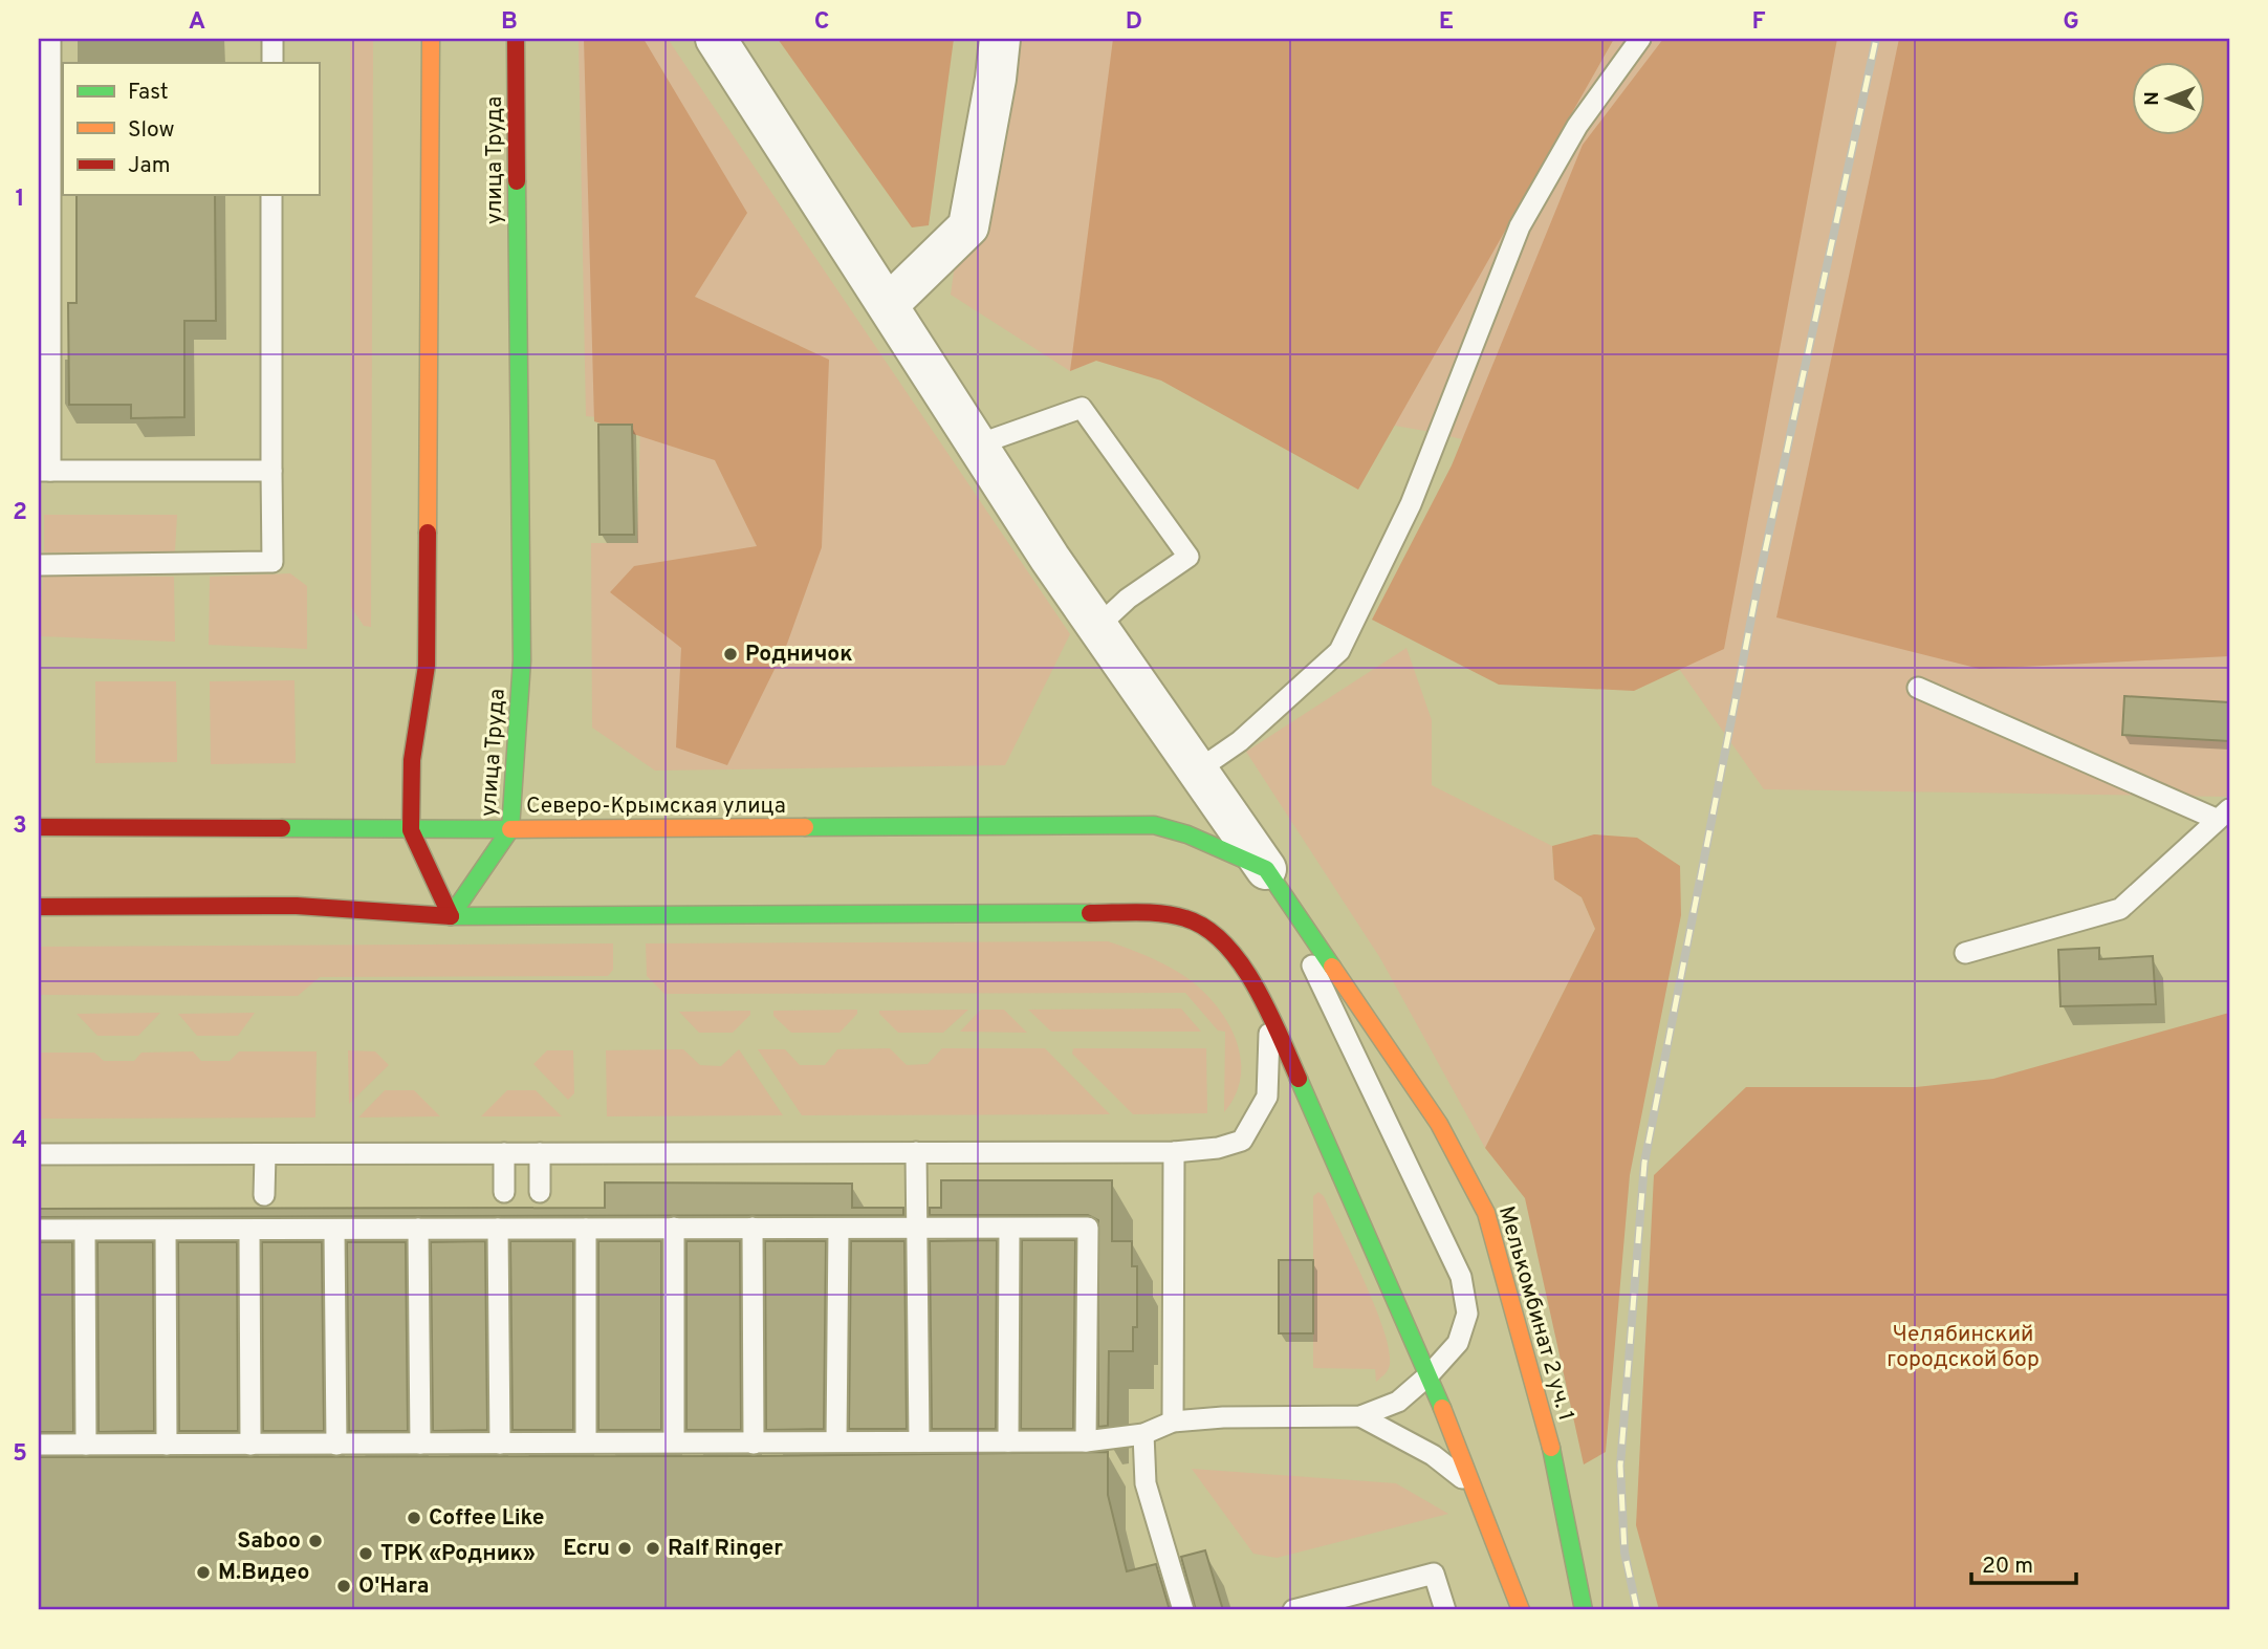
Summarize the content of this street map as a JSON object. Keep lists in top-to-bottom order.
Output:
{
  "streets": {
    "street": ["улица Труда", "Северо-Крымская улица", "Мелькомбинат 2 уч. 1"]
  },
  "crossings": [
    ["улица Труда", "Северо-Крымская улица"],
    ["Северо-Крымская улица", "Мелькомбинат 2 уч. 1"]
  ],
  "parks": ["Челябинский городской бор"],
  "places": [
    "Родничок",
    "Coffee Like",
    "Saboo",
    "Ecru",
    "Ralf Ringer",
    "ТРК «Родник»",
    "М.Видео",
    "O'Hara"
  ],
  "legend": ["Fast", "Slow", "Jam"],
  "scale_bar": "20 m",
  "north": "left",
  "grid": {
    "columns": [
      "A",
      "B",
      "C",
      "D",
      "E",
      "F",
      "G"
    ],
    "rows": [
      "1",
      "2",
      "3",
      "4",
      "5"
    ]
  }
}
